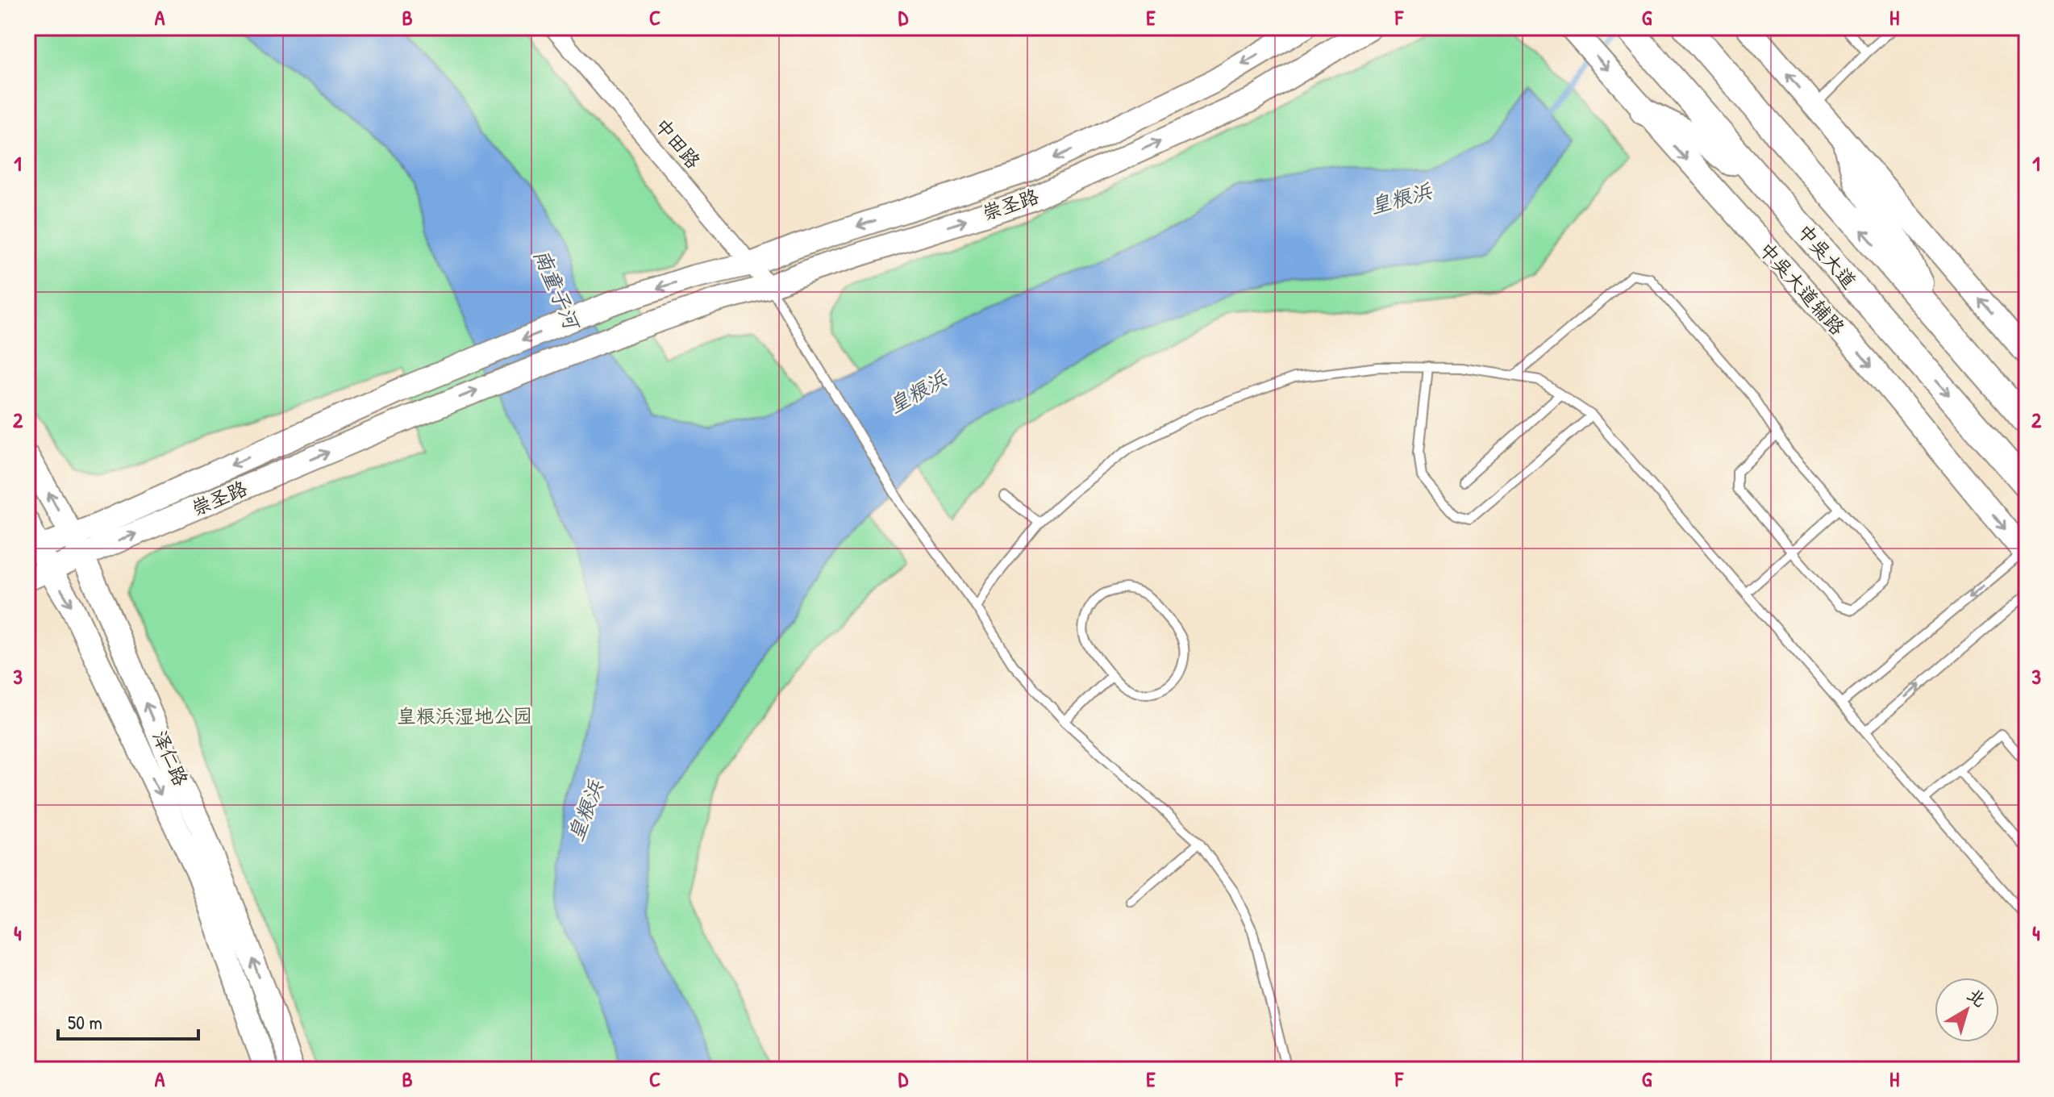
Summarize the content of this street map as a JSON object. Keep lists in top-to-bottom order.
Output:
{
  "streets": {
    "main road": [
      "崇圣路",
      "中吴大道",
      "中吴大道辅路",
      "泽仁路"
    ],
    "street": ["中田路"]
  },
  "crossings": [
    ["中田路", "崇圣路"],
    ["崇圣路", "泽仁路"]
  ],
  "water": ["皇粮浜", "南童子河"],
  "parks": ["皇粮浜湿地公园"],
  "scale_bar": "50 m",
  "north": "top right",
  "grid": {
    "columns": [
      "A",
      "B",
      "C",
      "D",
      "E",
      "F",
      "G",
      "H"
    ],
    "rows": [
      "1",
      "2",
      "3",
      "4"
    ]
  }
}
